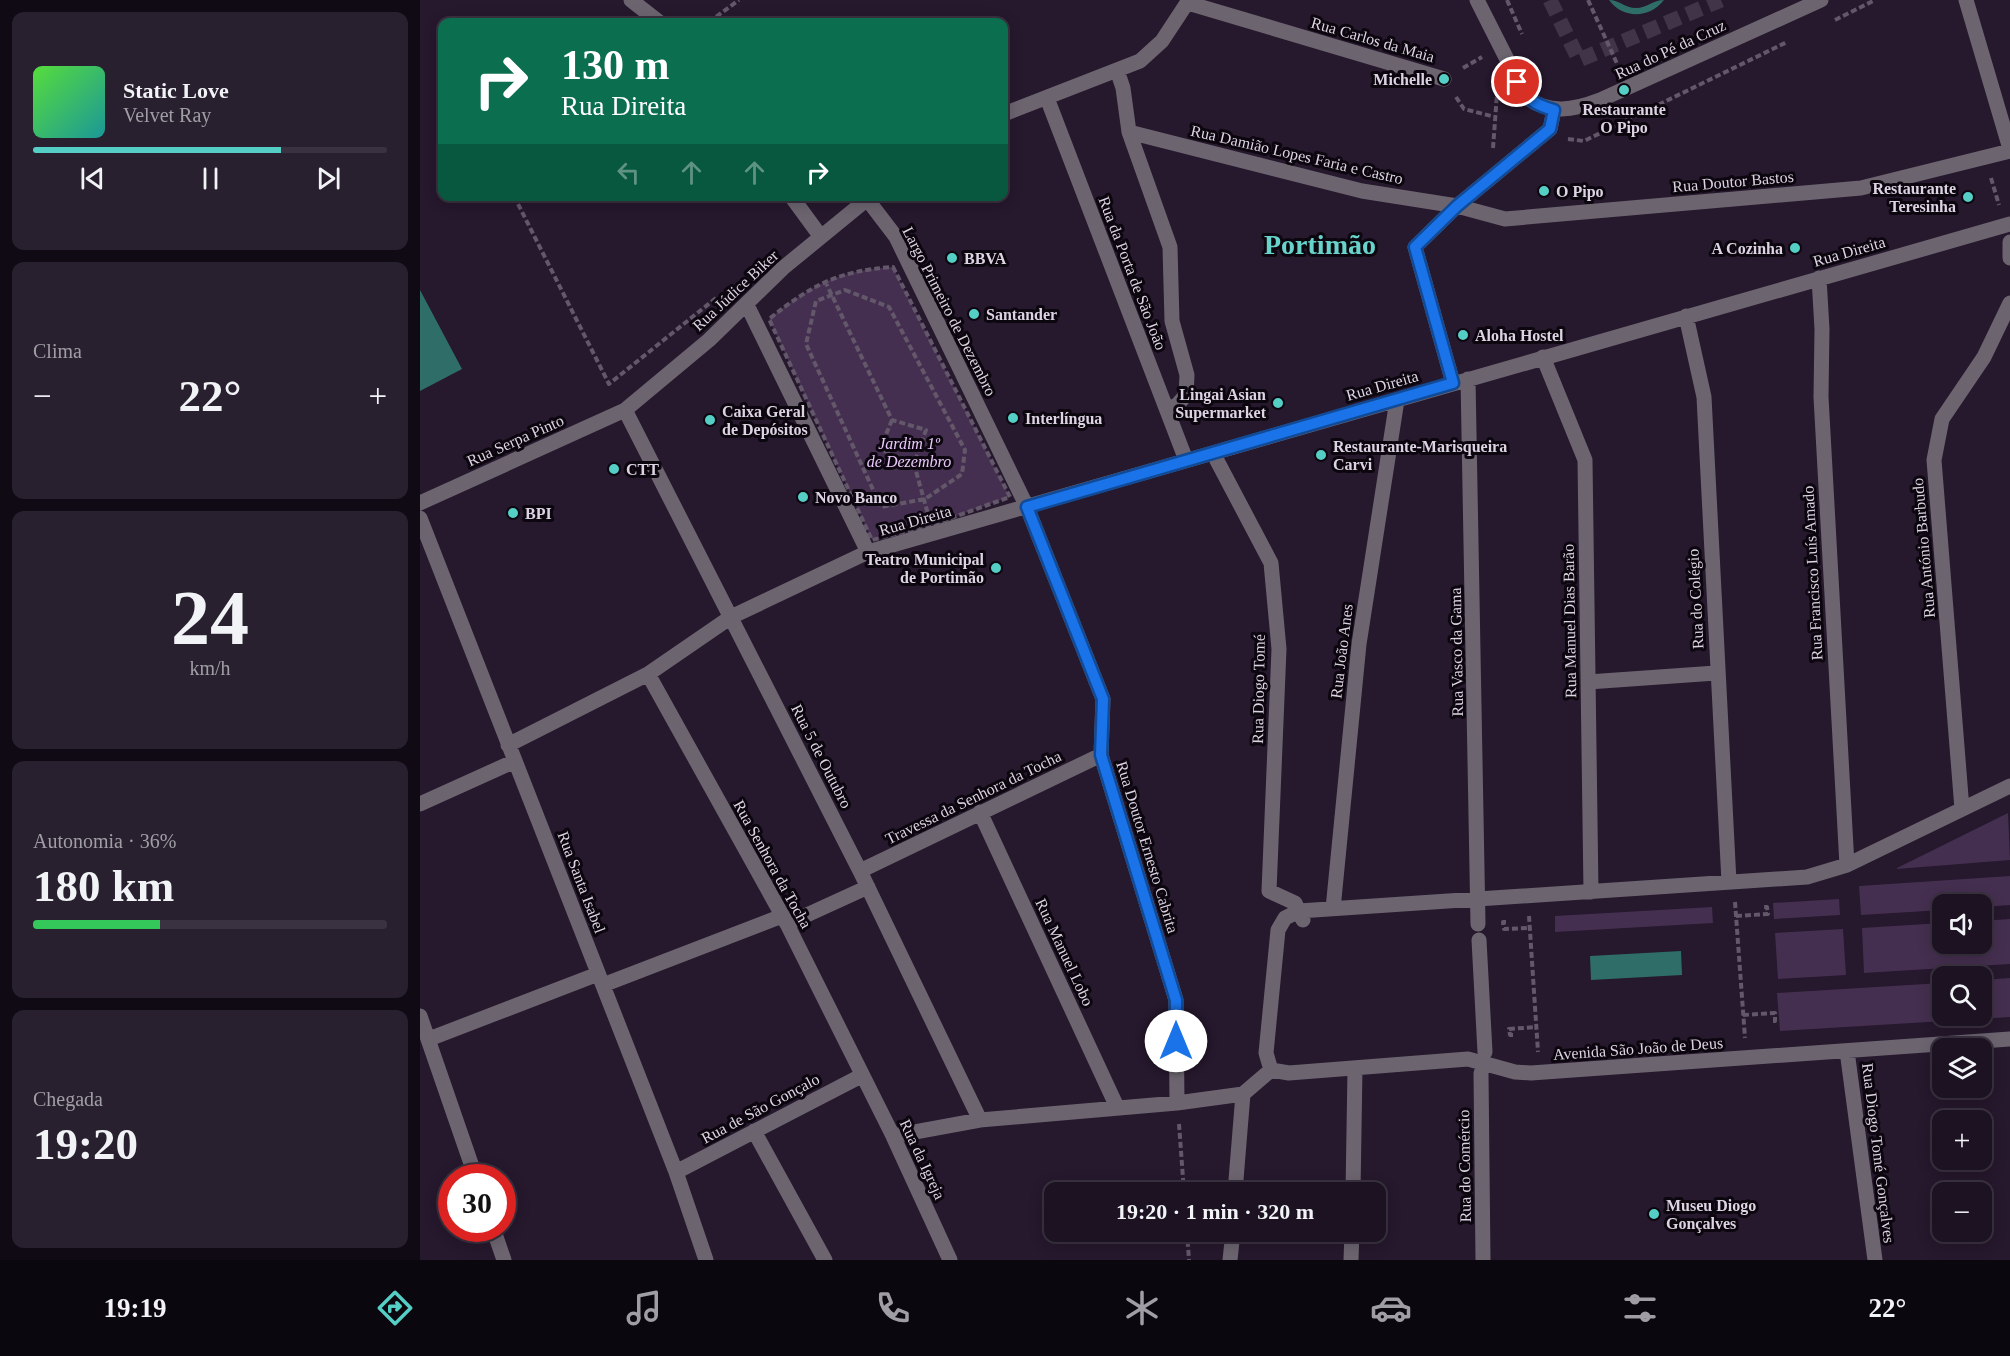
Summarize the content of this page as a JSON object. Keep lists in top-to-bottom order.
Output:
{
  "streets": {
    "street": [
      "Rua Carlos da Maia",
      "Rua do Pé da Cruz",
      "Rua Damião Lopes Faria e Castro",
      "Rua Doutor Bastos",
      "Rua Direita",
      "Rua da Porta de São João",
      "Rua Júdice Biker",
      "Largo Primeiro de Dezembro",
      "Rua Serpa Pinto",
      "Rua António Barbudo",
      "Rua Francisco Luís Amado",
      "Rua do Colégio",
      "Rua Manuel Dias Barão",
      "Rua João Anes",
      "Rua Vasco da Gama",
      "Rua Diogo Tomé",
      "Rua 5 de Outubro",
      "Travessa da Senhora da Tocha",
      "Rua Doutor Ernesto Cabrita",
      "Rua Senhora da Tocha",
      "Rua Santa Isabel",
      "Rua Manuel Lobo",
      "Avenida São João de Deus",
      "Rua de São Gonçalo",
      "Rua Diogo Tomé Gonçalves",
      "Rua da Igreja",
      "Rua do Comércio"
    ]
  },
  "crossings": [
    ["Rua Damião Lopes Faria e Castro", "Rua Doutor Bastos"],
    ["Rua Direita", "Rua da Porta de São João"],
    ["Rua Direita", "Largo Primeiro de Dezembro"],
    ["Rua Direita", "Rua Francisco Luís Amado"],
    ["Rua Direita", "Rua do Colégio"],
    ["Rua Direita", "Rua Manuel Dias Barão"],
    ["Rua Direita", "Rua João Anes"],
    ["Rua Direita", "Rua Vasco da Gama"],
    ["Rua Direita", "Rua Diogo Tomé"],
    ["Rua Direita", "Rua 5 de Outubro"],
    ["Rua Direita", "Rua Doutor Ernesto Cabrita"],
    ["Rua Direita", "Rua Senhora da Tocha"],
    ["Rua Direita", "Rua Santa Isabel"],
    ["Rua Júdice Biker", "Rua Serpa Pinto"],
    ["Rua Júdice Biker", "Rua 5 de Outubro"],
    ["Largo Primeiro de Dezembro", "Rua Doutor Ernesto Cabrita"],
    ["Rua Serpa Pinto", "Rua 5 de Outubro"],
    ["Rua 5 de Outubro", "Travessa da Senhora da Tocha"],
    ["Travessa da Senhora da Tocha", "Rua Doutor Ernesto Cabrita"],
    ["Travessa da Senhora da Tocha", "Rua Manuel Lobo"],
    ["Rua Senhora da Tocha", "Rua de São Gonçalo"],
    ["Rua Senhora da Tocha", "Rua da Igreja"],
    ["Rua Santa Isabel", "Rua de São Gonçalo"],
    ["Avenida São João de Deus", "Rua Diogo Tomé Gonçalves"],
    ["Rua de São Gonçalo", "Rua da Igreja"]
  ],
  "districts": ["Portimão"],
  "parks": ["Jardim 1º de Dezembro"],
  "places": [
    "Michelle",
    "Restaurante O Pipo",
    "O Pipo",
    "Restaurante Teresinha",
    "A Cozinha",
    "BBVA",
    "Santander",
    "Aloha Hostel",
    "Lingai Asian Supermarket",
    "Interlíngua",
    "Caixa Geral de Depósitos",
    "Restaurante-Marisqueira Carvi",
    "CTT",
    "Novo Banco",
    "BPI",
    "Teatro Municipal de Portimão",
    "Museu Diogo Gonçalves"
  ],
  "page": {
    "turn": ["130 m", "Rua Direita"],
    "song": ["Static Love", "Velvet Ray"],
    "tile": [
      "Clima",
      ["24", "km/h"],
      ["Autonomia · 36%", "180 km"],
      ["Chegada", "19:20"]
    ],
    "heat": ["−", "22°", "+"],
    "map_buttons": ["+", "−"],
    "limit": "30",
    "trip": "19:20 · 1 min · 320 m",
    "tabs": ["19:19", "22°"]
  }
}
